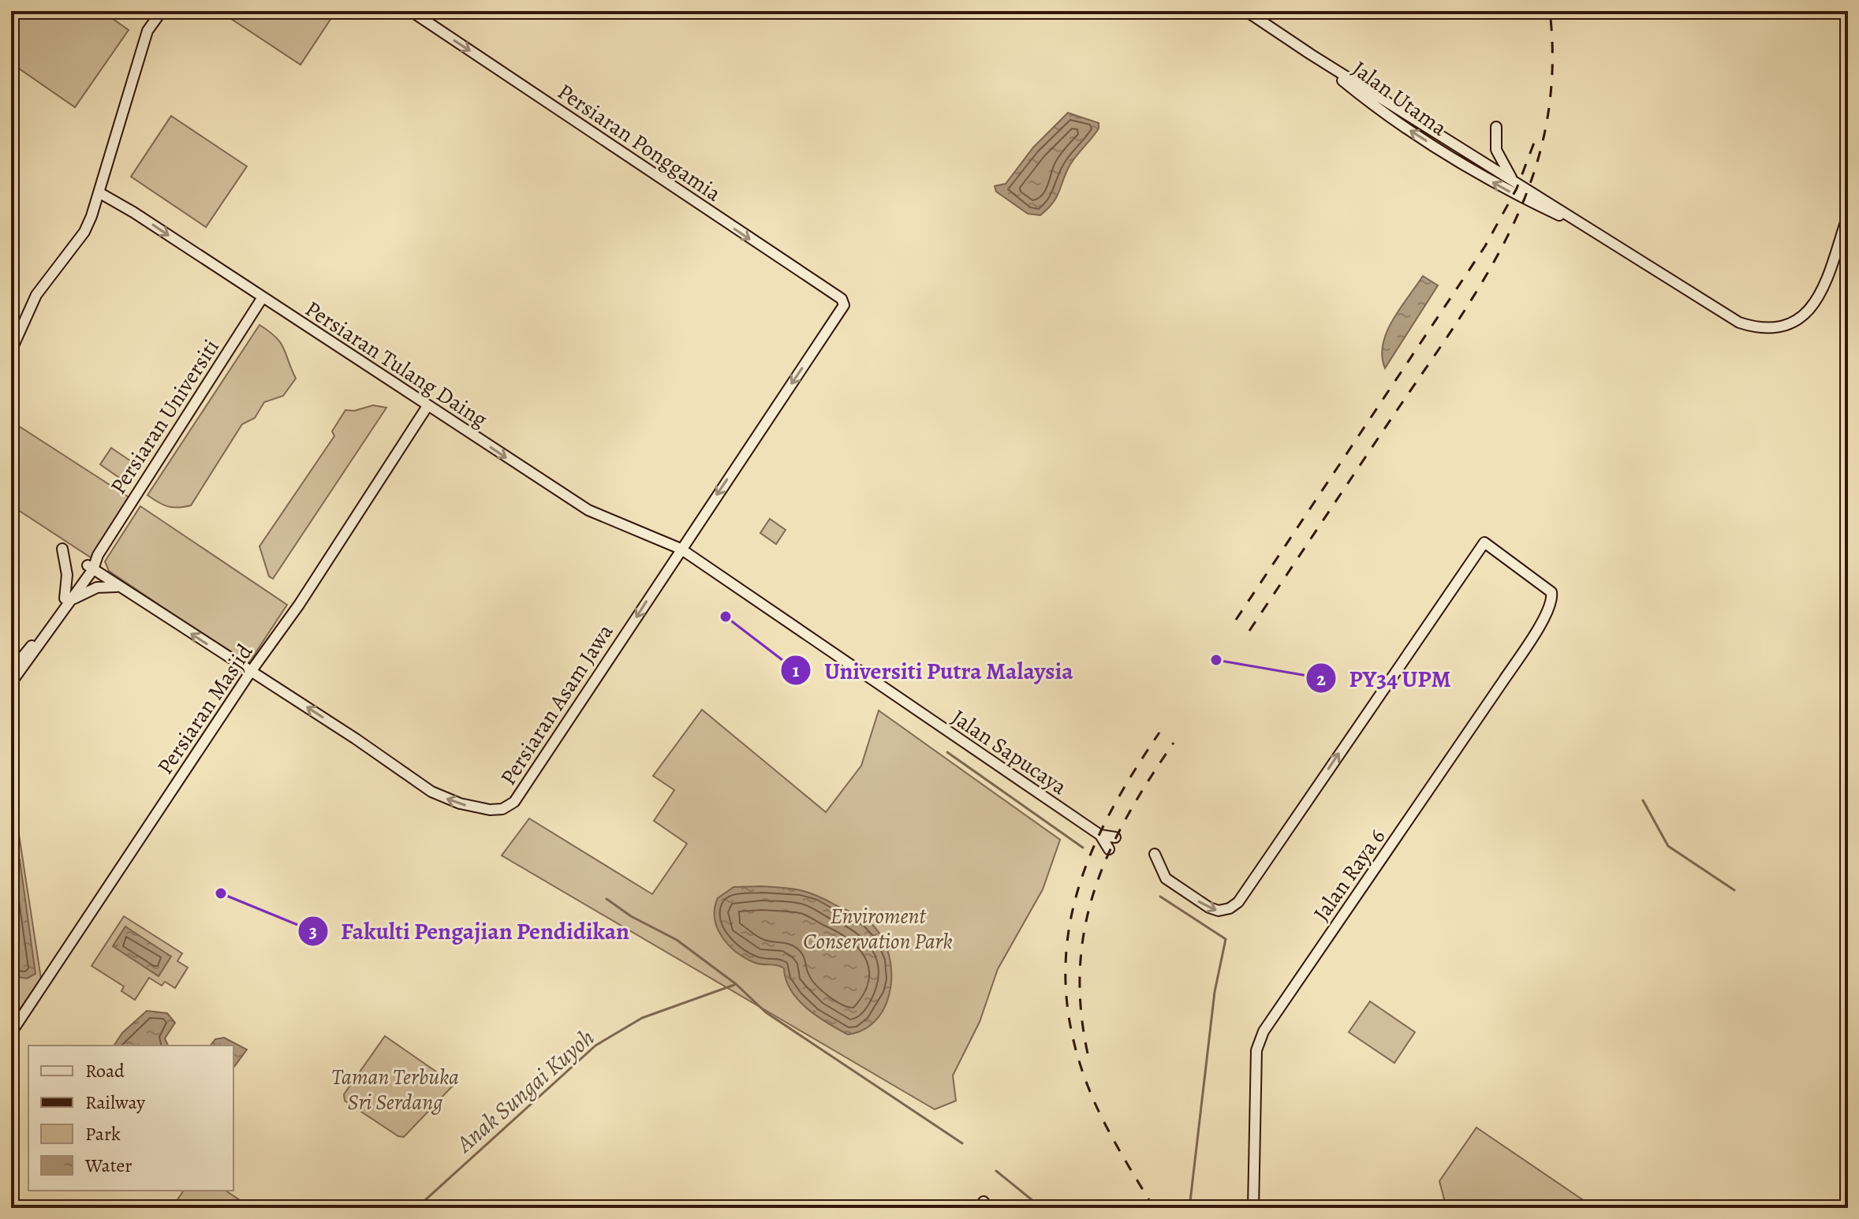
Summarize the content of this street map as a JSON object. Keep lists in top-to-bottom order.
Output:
{
  "streets": {
    "street": [
      "Jalan Utama",
      "Persiaran Ponggamia",
      "Persiaran Tulang Daing",
      "Persiaran Universiti",
      "Persiaran Asam Jawa",
      "Persiaran Masjid",
      "Jalan Sapucaya",
      "Jalan Raya 6"
    ]
  },
  "crossings": [
    ["Persiaran Ponggamia", "Persiaran Asam Jawa"],
    ["Persiaran Tulang Daing", "Persiaran Universiti"],
    ["Persiaran Tulang Daing", "Persiaran Asam Jawa"],
    ["Persiaran Tulang Daing", "Persiaran Masjid"],
    ["Persiaran Tulang Daing", "Jalan Sapucaya"],
    ["Persiaran Universiti", "Persiaran Asam Jawa"],
    ["Persiaran Asam Jawa", "Persiaran Masjid"],
    ["Persiaran Asam Jawa", "Jalan Sapucaya"]
  ],
  "one_way": ["Persiaran Ponggamia", "Persiaran Tulang Daing"],
  "water": ["Anak Sungai Kuyoh"],
  "parks": ["Enviroment Conservation Park", "Taman Terbuka Sri Serdang"],
  "places": ["Universiti Putra Malaysia", "PY34 UPM", "Fakulti Pengajian Pendidikan"],
  "legend": [
    "Road",
    "Railway",
    "Park",
    "Water"
  ]
}
